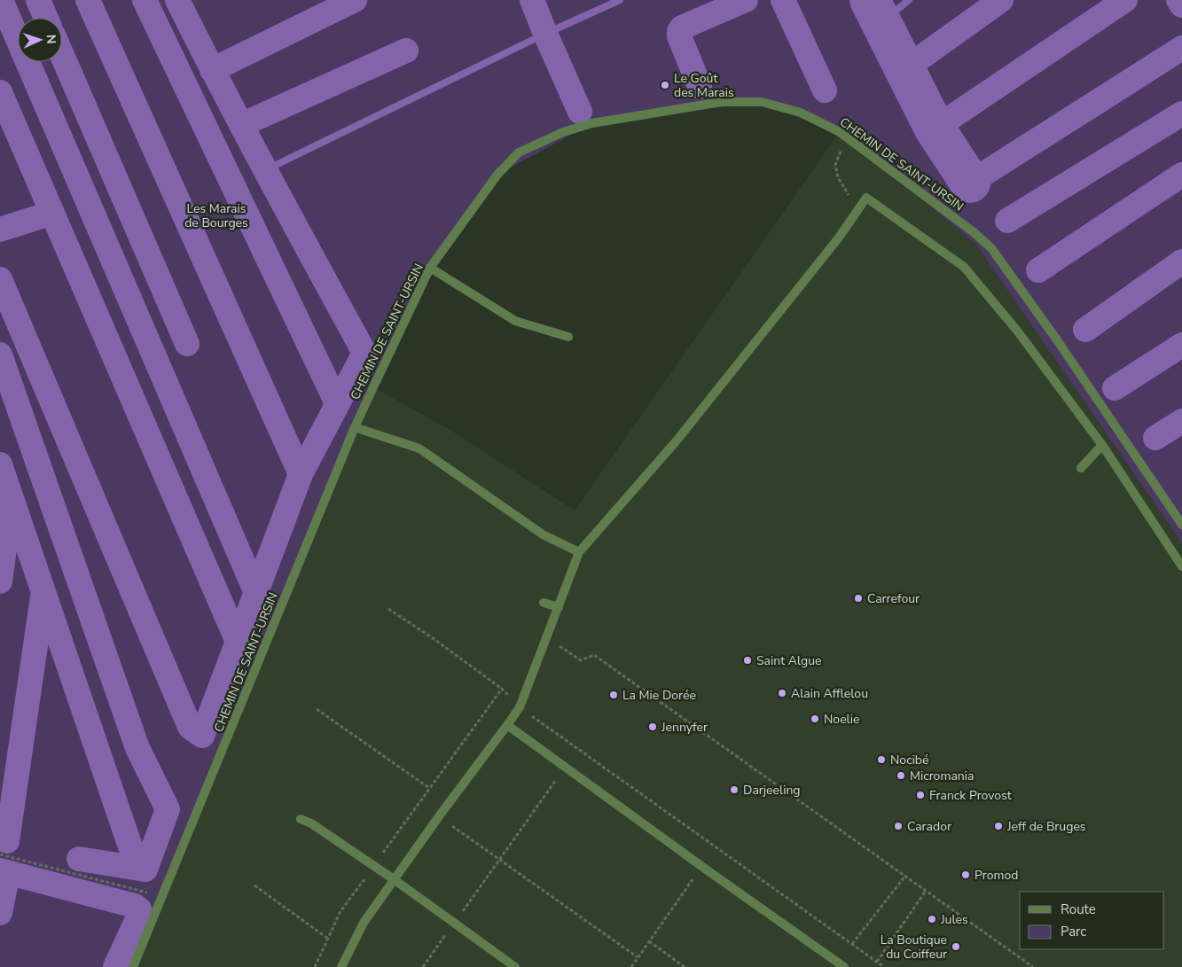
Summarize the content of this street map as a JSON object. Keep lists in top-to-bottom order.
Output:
{
  "streets": {
    "street": ["CHEMIN DE SAINT-URSIN"]
  },
  "parks": ["Les Marais de Bourges"],
  "places": [
    "Le Goût des Marais",
    "Carrefour",
    "Saint Algue",
    "Alain Afflelou",
    "La Mie Dorée",
    "Noelie",
    "Jennyfer",
    "Nocibé",
    "Micromania",
    "Darjeeling",
    "Franck Provost",
    "Carador",
    "Jeff de Bruges",
    "Promod",
    "Jules",
    "La Boutique du Coiffeur"
  ],
  "legend": ["Route", "Parc"],
  "north": "right"
}
